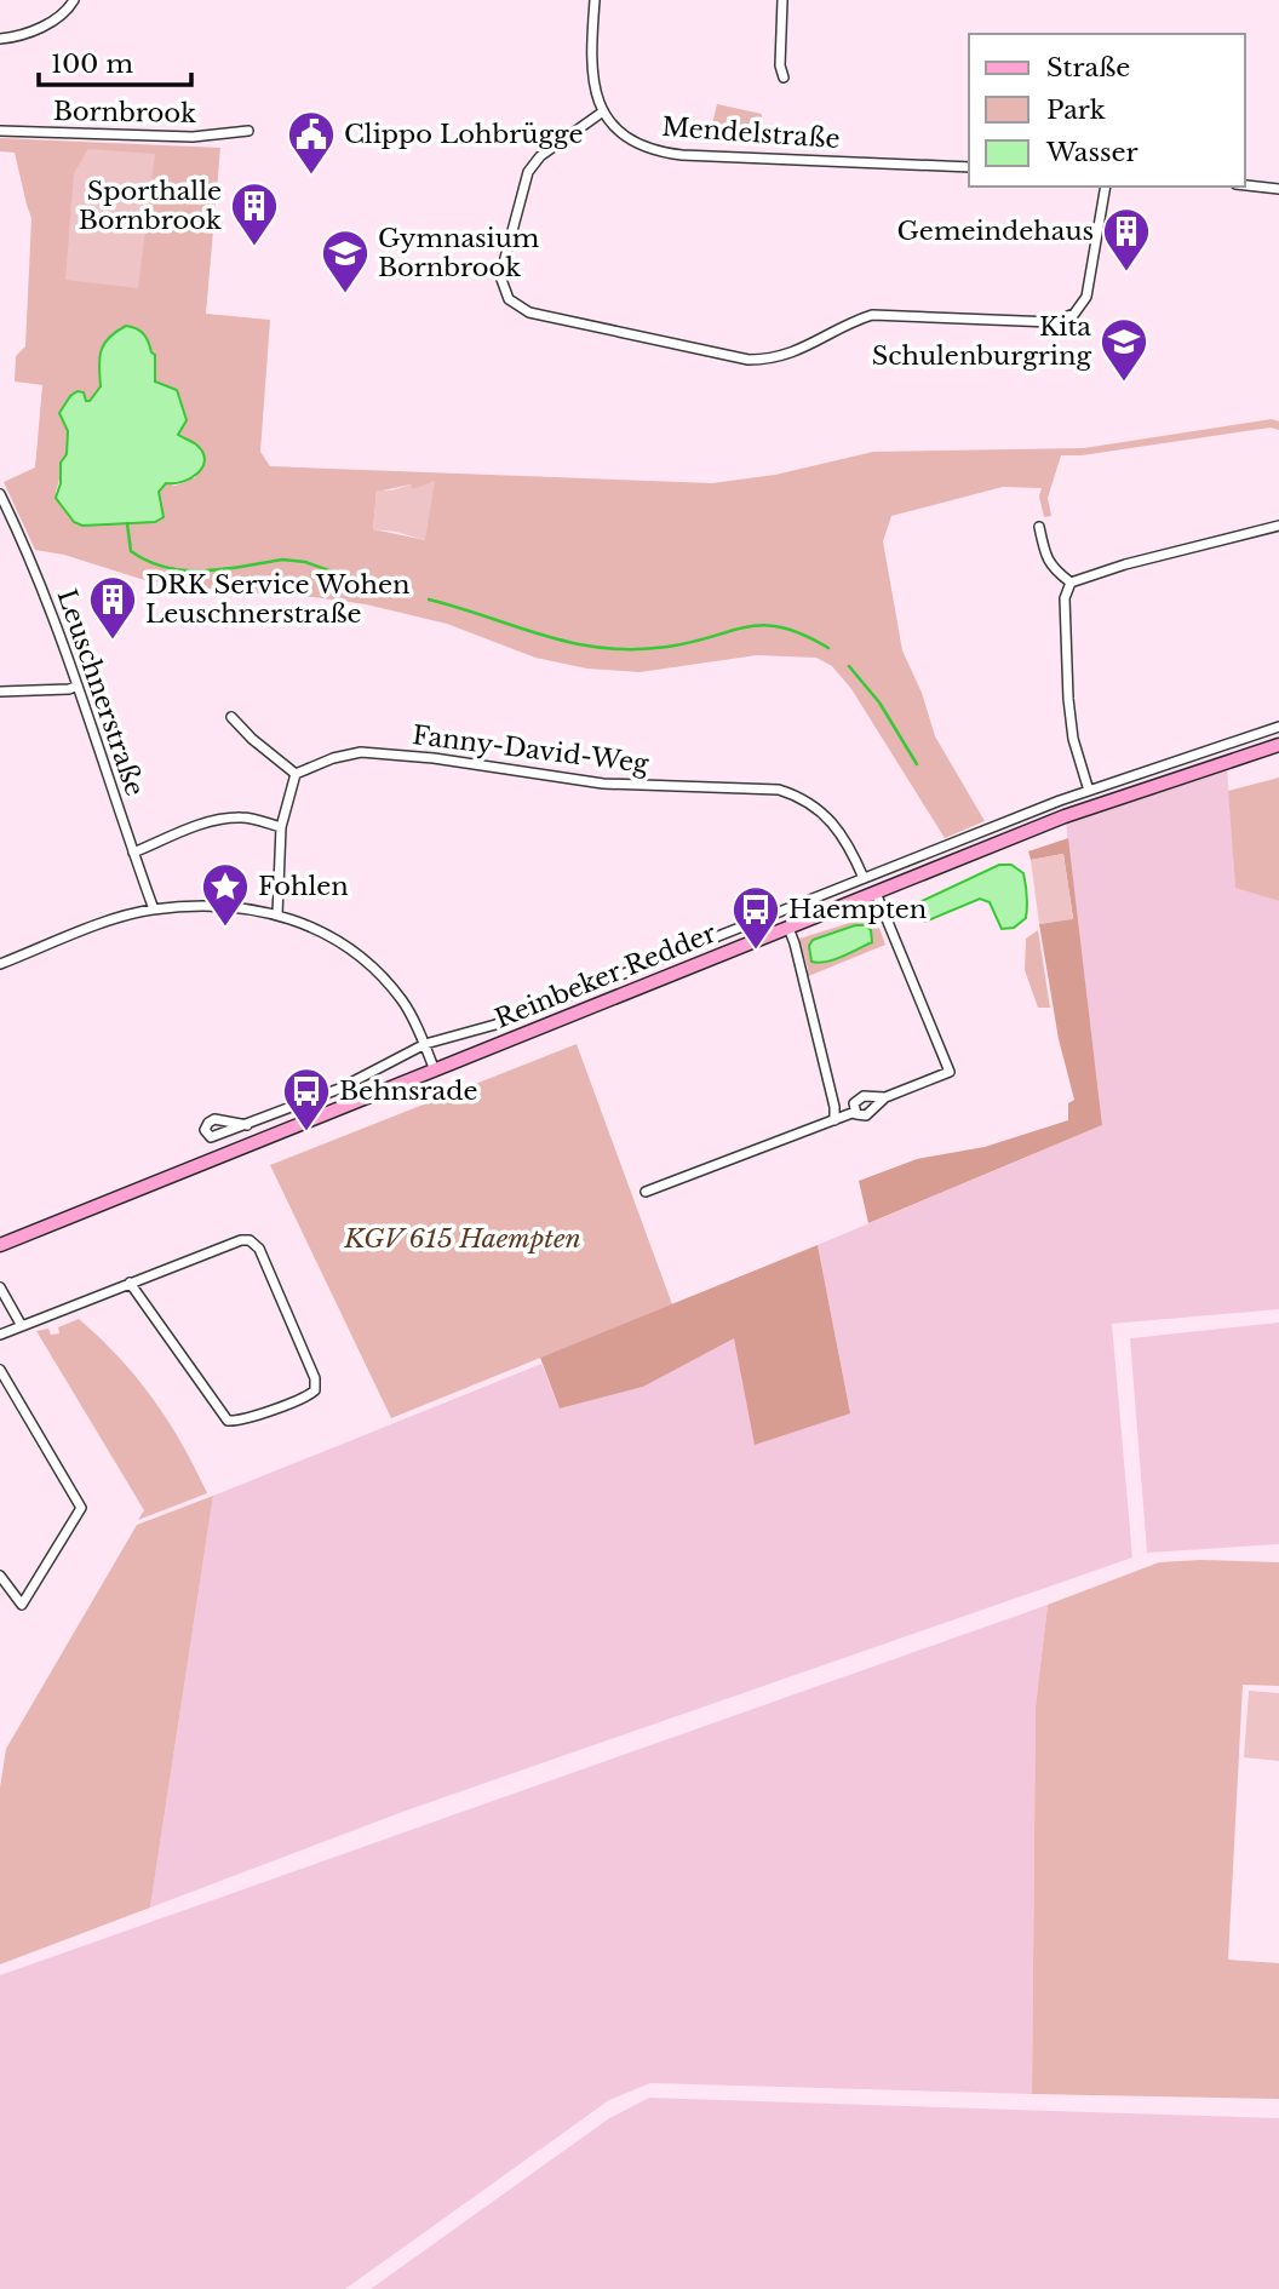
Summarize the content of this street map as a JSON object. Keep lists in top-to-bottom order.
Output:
{
  "streets": {
    "main road": ["Reinbeker Redder"],
    "street": [
      "Bornbrook",
      "Mendelstraße",
      "Leuschnerstraße",
      "Fanny-David-Weg"
    ]
  },
  "crossings": [
    ["Fanny-David-Weg", "Reinbeker Redder"]
  ],
  "parks": ["KGV 615 Haempten"],
  "places": {
    "public building": ["Clippo Lohbrügge"],
    "building": ["Sporthalle Bornbrook", "Gemeindehaus", "DRK Service Wohen Leuschnerstraße"],
    "school or university": ["Gymnasium Bornbrook", "Kita Schulenburgring"],
    "place": ["Fohlen"],
    "bus stop": ["Haempten", "Behnsrade"]
  },
  "legend": ["Straße", "Park", "Wasser"],
  "scale_bar": "100 m"
}
